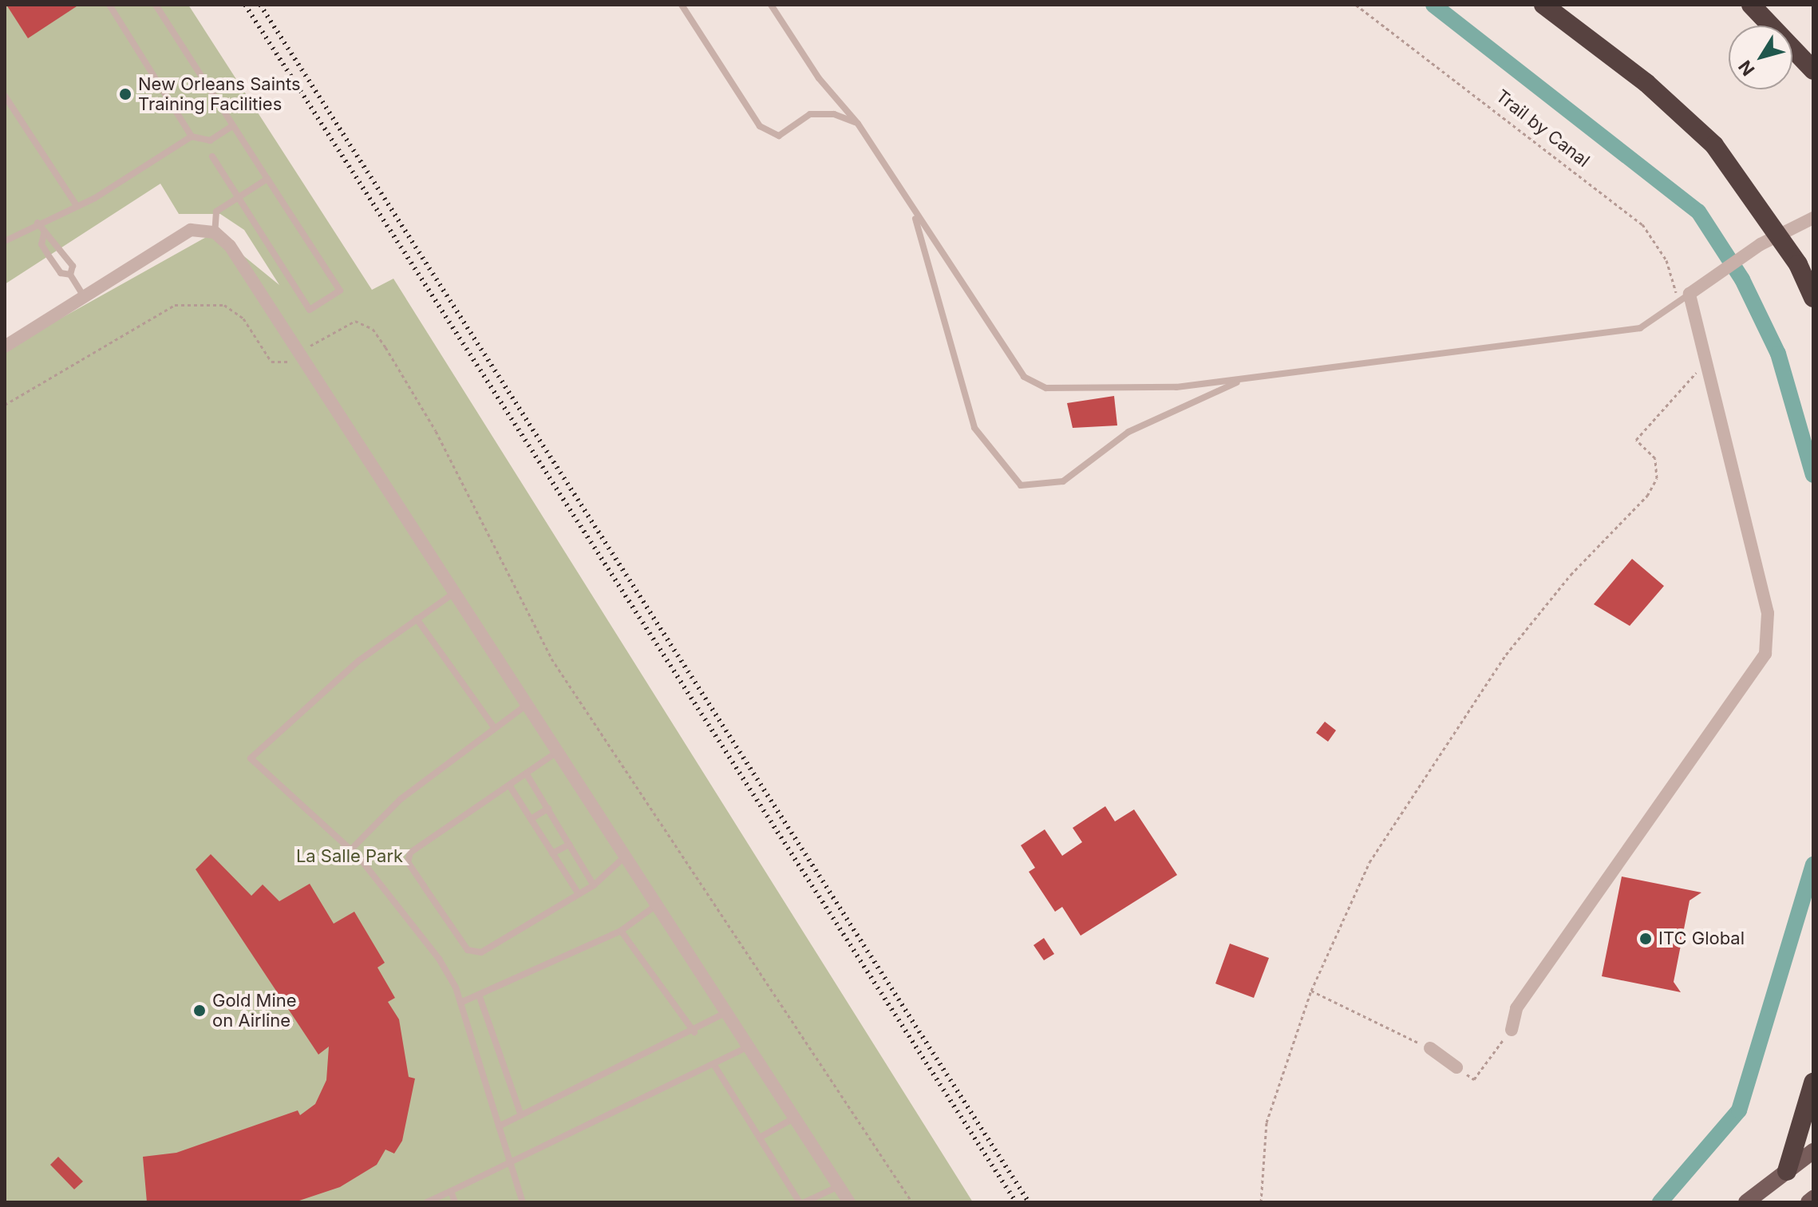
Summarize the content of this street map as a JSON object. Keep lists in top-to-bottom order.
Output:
{
  "streets": {
    "path": ["Trail by Canal"]
  },
  "parks": ["La Salle Park"],
  "places": ["New Orleans Saints Training Facilities", "ITC Global", "Gold Mine on Airline"],
  "north": "bottom left"
}
